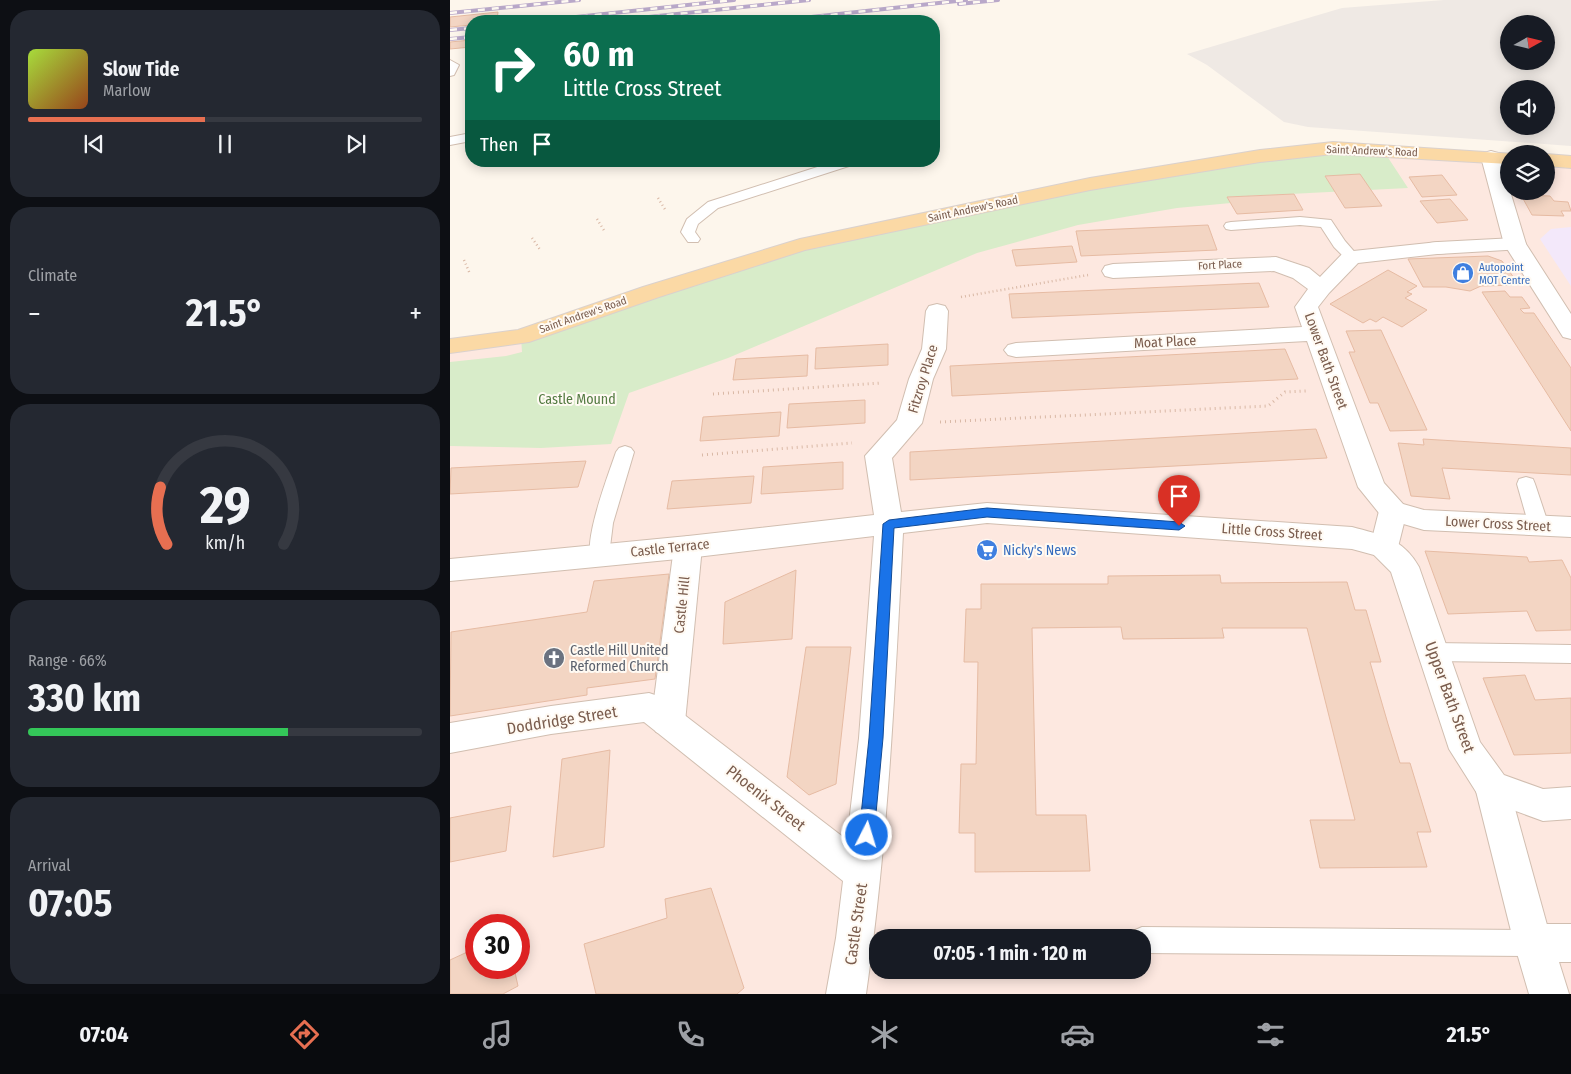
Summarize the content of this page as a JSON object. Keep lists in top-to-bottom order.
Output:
{
  "streets": {
    "main road": ["Saint Andrew's Road"],
    "street": [
      "Fort Place",
      "Moat Place",
      "Lower Bath Street",
      "Fitzroy Place",
      "Lower Cross Street",
      "Little Cross Street",
      "Castle Terrace",
      "Castle Hill",
      "Upper Bath Street",
      "Doddridge Street",
      "Phoenix Street",
      "Castle Street"
    ]
  },
  "crossings": [
    ["Fort Place", "Lower Bath Street"],
    ["Moat Place", "Lower Bath Street"],
    ["Lower Bath Street", "Lower Cross Street"],
    ["Fitzroy Place", "Little Cross Street"],
    ["Fitzroy Place", "Castle Terrace"],
    ["Fitzroy Place", "Castle Street"],
    ["Little Cross Street", "Castle Terrace"],
    ["Little Cross Street", "Upper Bath Street"],
    ["Little Cross Street", "Castle Street"],
    ["Castle Terrace", "Castle Hill"],
    ["Castle Terrace", "Castle Street"],
    ["Castle Hill", "Doddridge Street"],
    ["Castle Hill", "Phoenix Street"],
    ["Doddridge Street", "Phoenix Street"],
    ["Phoenix Street", "Castle Street"]
  ],
  "parks": ["Castle Mound"],
  "places": {
    "shop": ["Autopoint MOT Centre"],
    "supermarket": ["Nicky's News"],
    "church": ["Castle Hill United Reformed Church"]
  },
  "north": "right",
  "page": {
    "turn": ["60 m", "Little Cross Street"],
    "song": ["Slow Tide", "Marlow"],
    "then": "Then",
    "tile": [
      "Climate",
      ["Range · 66%", "330 km"],
      ["Arrival", "07:05"]
    ],
    "heat": ["−", "21.5°", "+"],
    "limit": "30",
    "trip": "07:05 · 1 min · 120 m",
    "tabs": ["07:04", "21.5°"],
    "gauge": ["29", "km/h"]
  }
}
